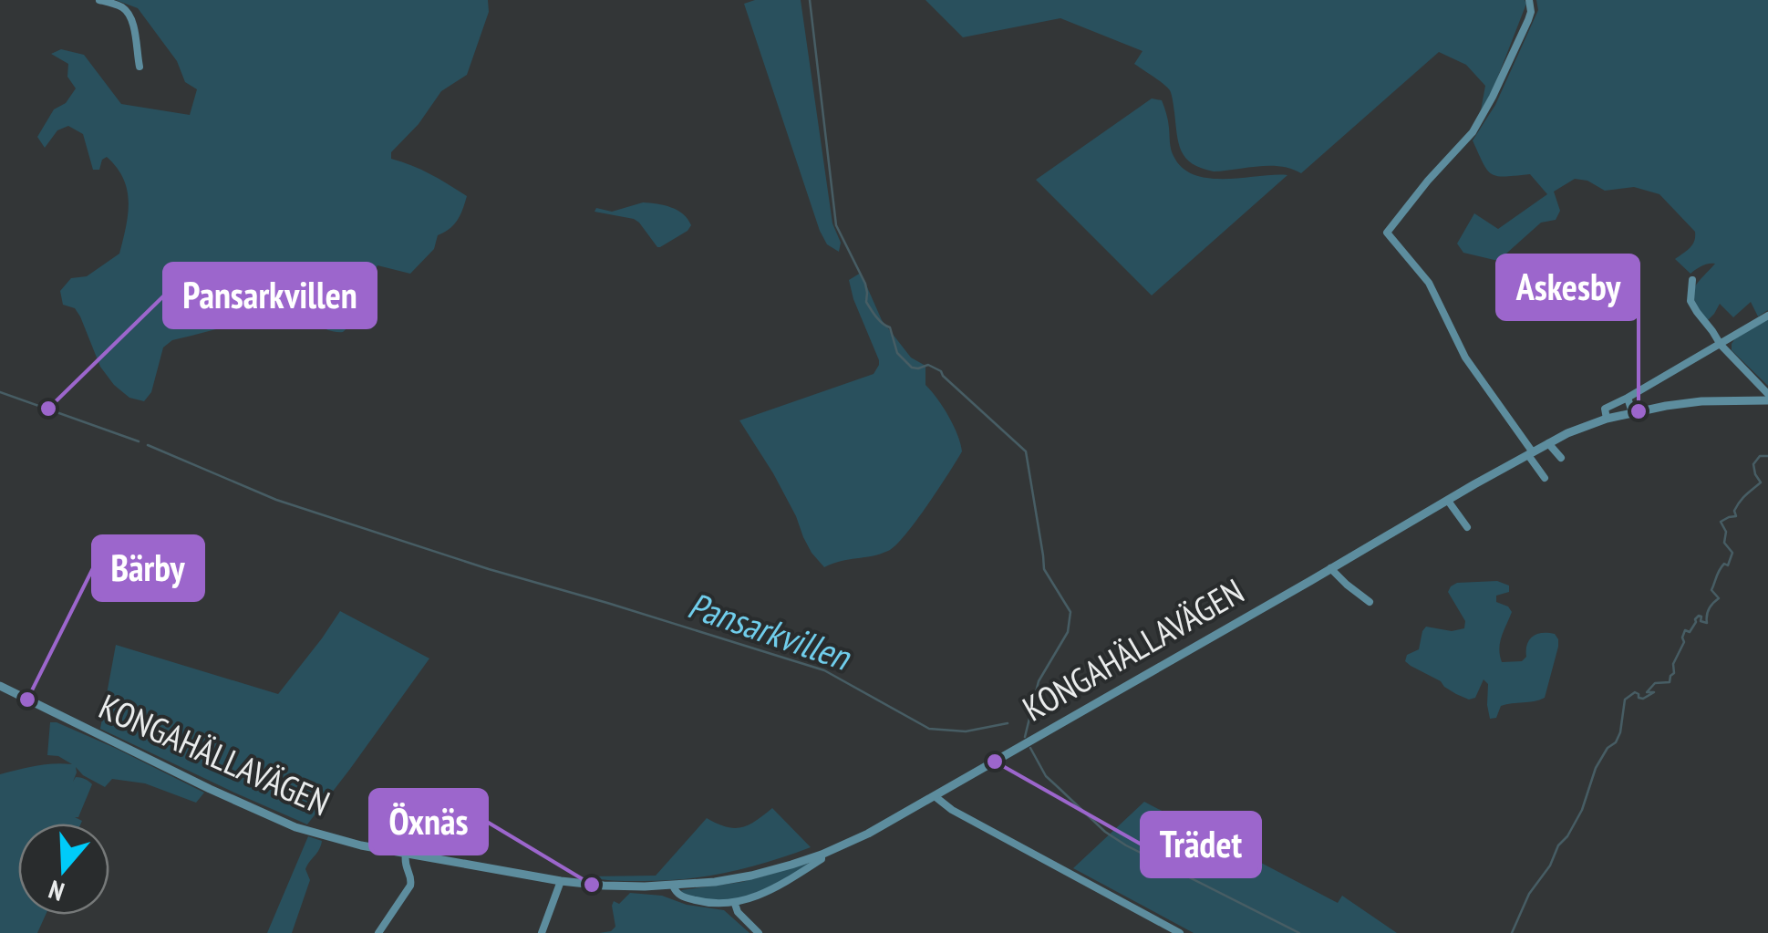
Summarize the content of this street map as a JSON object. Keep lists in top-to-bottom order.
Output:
{
  "streets": {
    "street": ["KONGAHÄLLAVÄGEN"]
  },
  "water": ["Pansarkvillen"],
  "places": [
    "Pansarkvillen",
    "Askesby",
    "Bärby",
    "Trädet",
    "Öxnäs"
  ],
  "north": "bottom"
}
